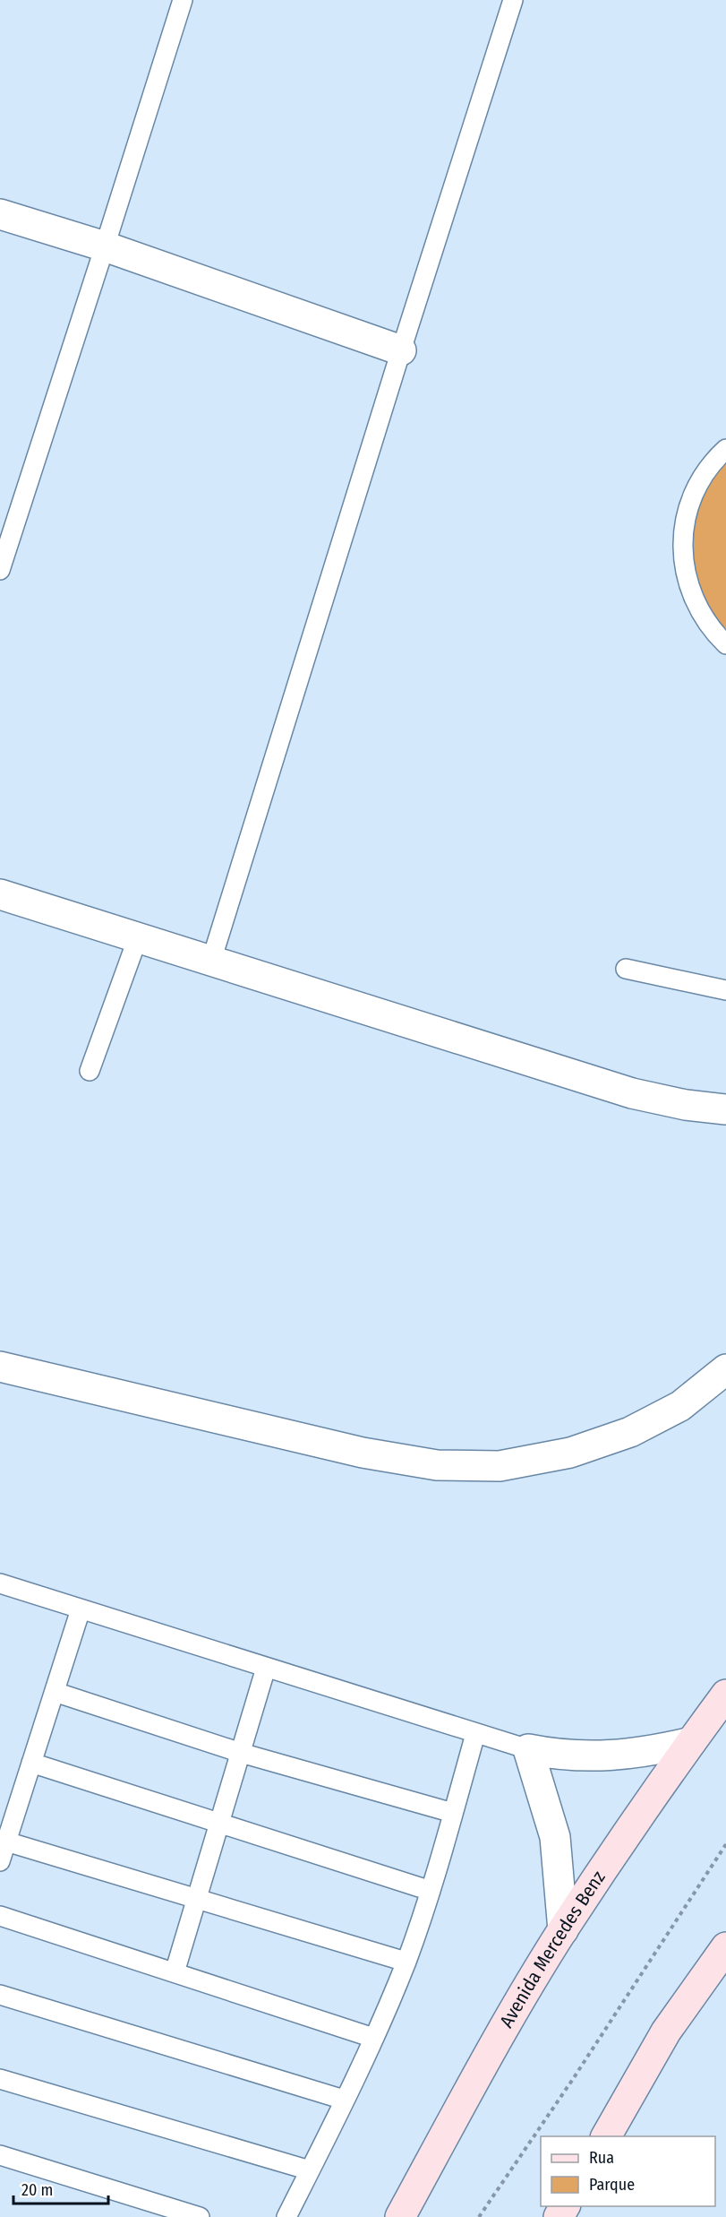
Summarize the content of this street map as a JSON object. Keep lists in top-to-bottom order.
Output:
{
  "streets": {
    "main road": ["Avenida Mercedes Benz"]
  },
  "legend": ["Rua", "Parque"],
  "scale_bar": "20 m"
}
